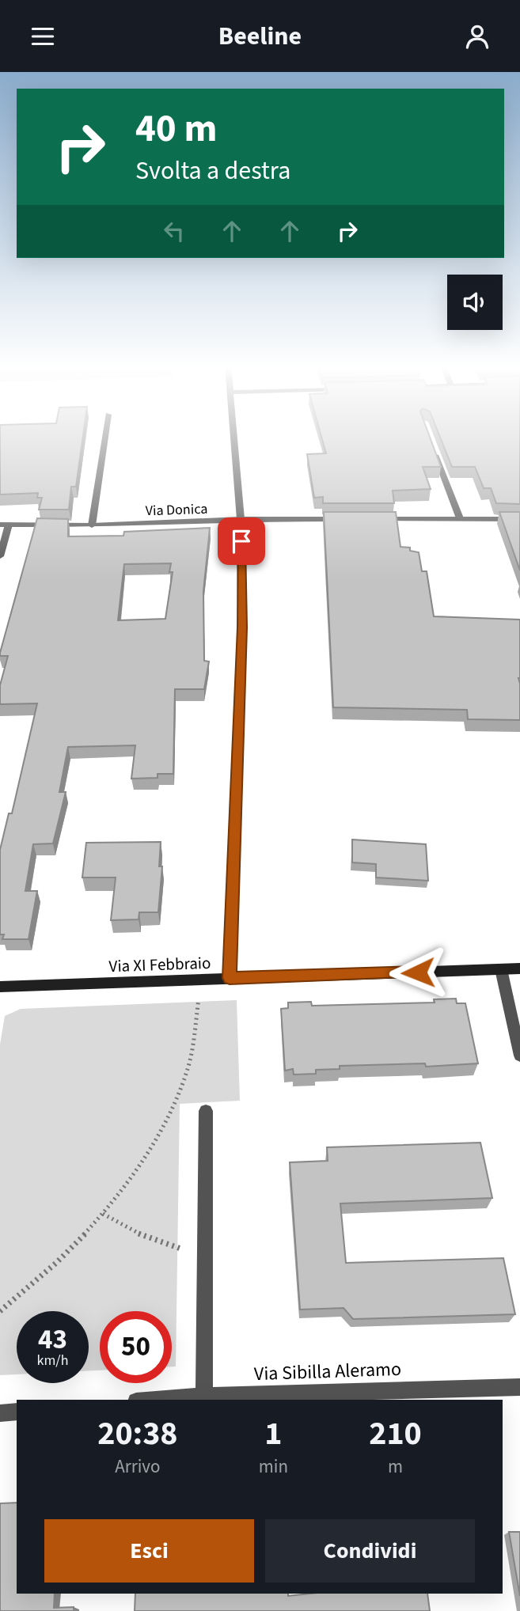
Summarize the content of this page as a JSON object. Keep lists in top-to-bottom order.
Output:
{
  "streets": {
    "main road": ["Via XI Febbraio"],
    "street": ["Via Donica", "Via Sibilla Aleramo"]
  },
  "page": {
    "header": "Beeline",
    "turn": ["40 m", "Svolta a destra"],
    "speed": "43 km/h",
    "limit": "50",
    "eta": [
      "20:38",
      "Arrivo",
      "1",
      "min",
      "210",
      "m"
    ],
    "buttons": ["Esci", "Condividi"]
  }
}
